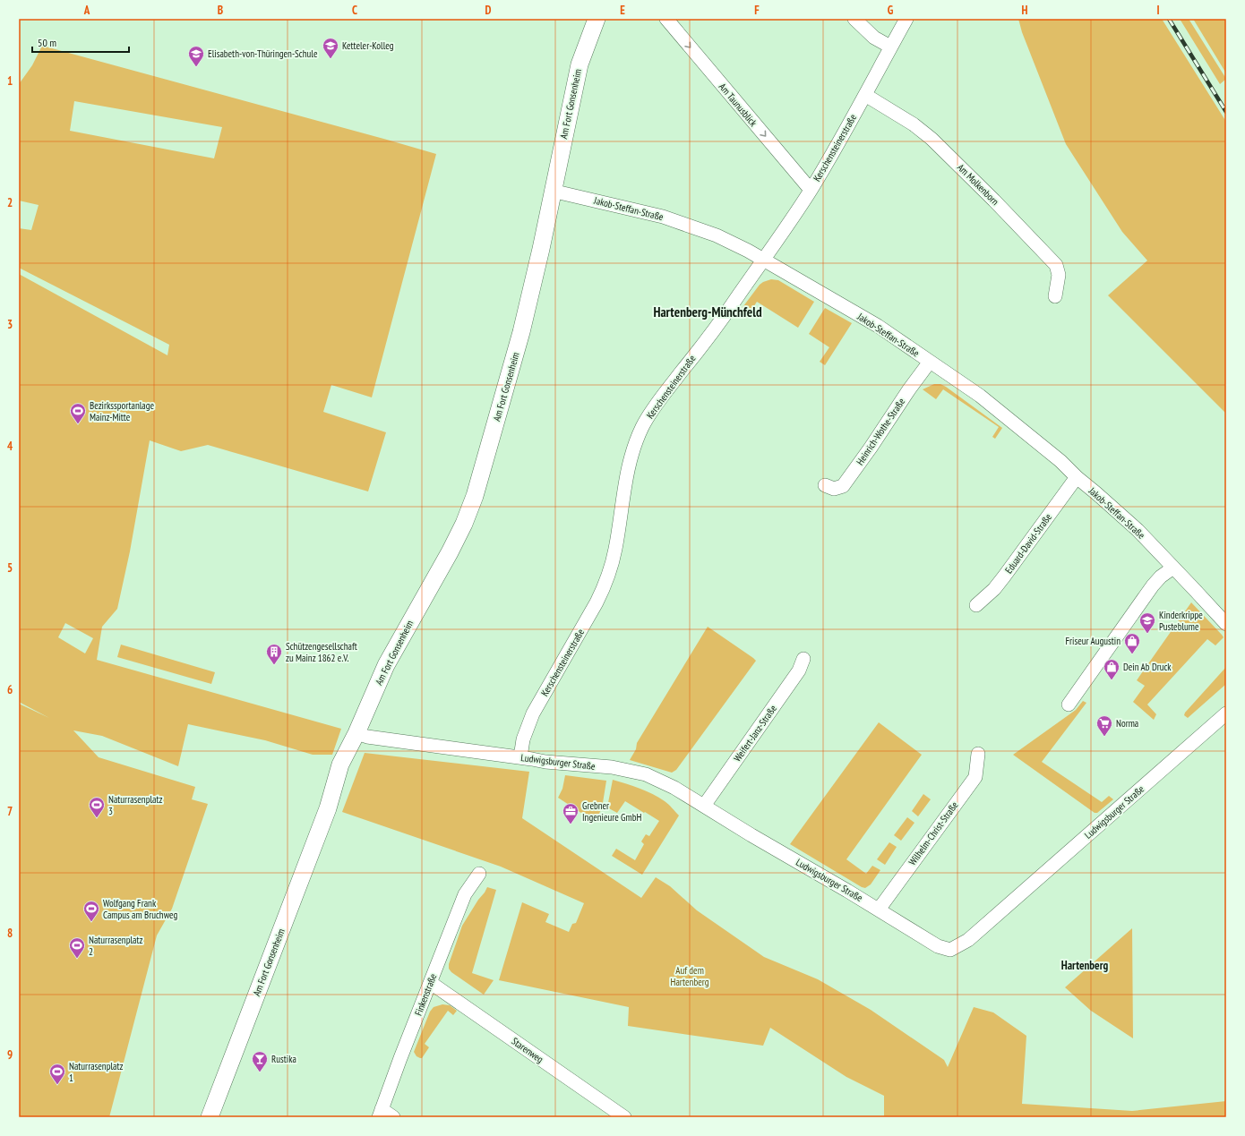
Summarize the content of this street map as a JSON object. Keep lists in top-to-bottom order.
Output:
{
  "streets": {
    "street": [
      "Am Fort Gonsenheim",
      "Am Taunusblick",
      "Kerschensteinerstraße",
      "Am Molkenborn",
      "Jakob-Steffan-Straße",
      "Heinrich-Wothe-Straße",
      "Eduard-David-Straße",
      "Weifert-Janz-Straße",
      "Ludwigsburger Straße",
      "Wilhelm-Christ-Straße",
      "Finkenstraße",
      "Starenweg"
    ]
  },
  "crossings": [
    ["Am Fort Gonsenheim", "Jakob-Steffan-Straße"],
    ["Am Fort Gonsenheim", "Ludwigsburger Straße"],
    ["Am Taunusblick", "Kerschensteinerstraße"],
    ["Kerschensteinerstraße", "Am Molkenborn"],
    ["Kerschensteinerstraße", "Jakob-Steffan-Straße"],
    ["Kerschensteinerstraße", "Ludwigsburger Straße"],
    ["Jakob-Steffan-Straße", "Heinrich-Wothe-Straße"],
    ["Jakob-Steffan-Straße", "Eduard-David-Straße"],
    ["Weifert-Janz-Straße", "Ludwigsburger Straße"],
    ["Ludwigsburger Straße", "Wilhelm-Christ-Straße"],
    ["Finkenstraße", "Starenweg"]
  ],
  "one_way": ["Am Taunusblick"],
  "districts": ["Hartenberg-Münchfeld", "Hartenberg"],
  "parks": ["Auf dem Hartenberg"],
  "places": {
    "school or university": ["Ketteler-Kolleg", "Elisabeth-von-Thüringen-Schule", "Kinderkrippe Pusteblume"],
    "sports": [
      "Bezirkssportanlage Mainz-Mitte",
      "Naturrasenplatz 3",
      "Wolfgang Frank Campus am Bruchweg",
      "Naturrasenplatz 2",
      "Naturrasenplatz 1"
    ],
    "shop": ["Friseur Augustin", "Dein Ab Druck"],
    "building": ["Schützengesellschaft zu Mainz 1862 e.V."],
    "supermarket": ["Norma"],
    "office": ["Grebner Ingenieure GmbH"],
    "bar": ["Rustika"]
  },
  "scale_bar": "50 m",
  "grid": {
    "columns": [
      "A",
      "B",
      "C",
      "D",
      "E",
      "F",
      "G",
      "H",
      "I"
    ],
    "rows": [
      "1",
      "2",
      "3",
      "4",
      "5",
      "6",
      "7",
      "8",
      "9"
    ]
  }
}
